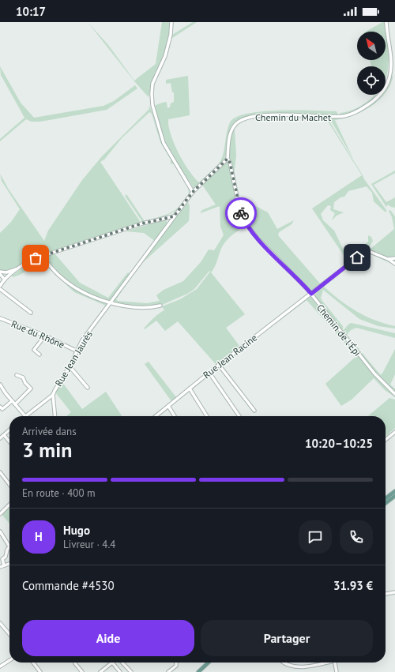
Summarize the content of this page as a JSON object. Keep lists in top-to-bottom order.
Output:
{
  "streets": {
    "street": [
      "Chemin du Machet",
      "Chemin de l'Épi",
      "Rue du Rhône",
      "Rue Jean Racine",
      "Rue Jean Jaurès"
    ]
  },
  "crossings": [
    ["Chemin du Machet", "Chemin de l'Épi"],
    ["Chemin de l'Épi", "Rue Jean Racine"],
    ["Rue du Rhône", "Rue Jean Jaurès"]
  ],
  "north": "top left",
  "page": {
    "status": "10:17",
    "heading": ["3 min", "Arrivée dans", "10:20–10:25"],
    "panel": [
      "Hugo",
      "Livreur · 4.4",
      "Commande #4530",
      "31.93 €"
    ],
    "bar": "En route · 400 m",
    "round": "H",
    "buttons": ["Aide", "Partager"]
  }
}
